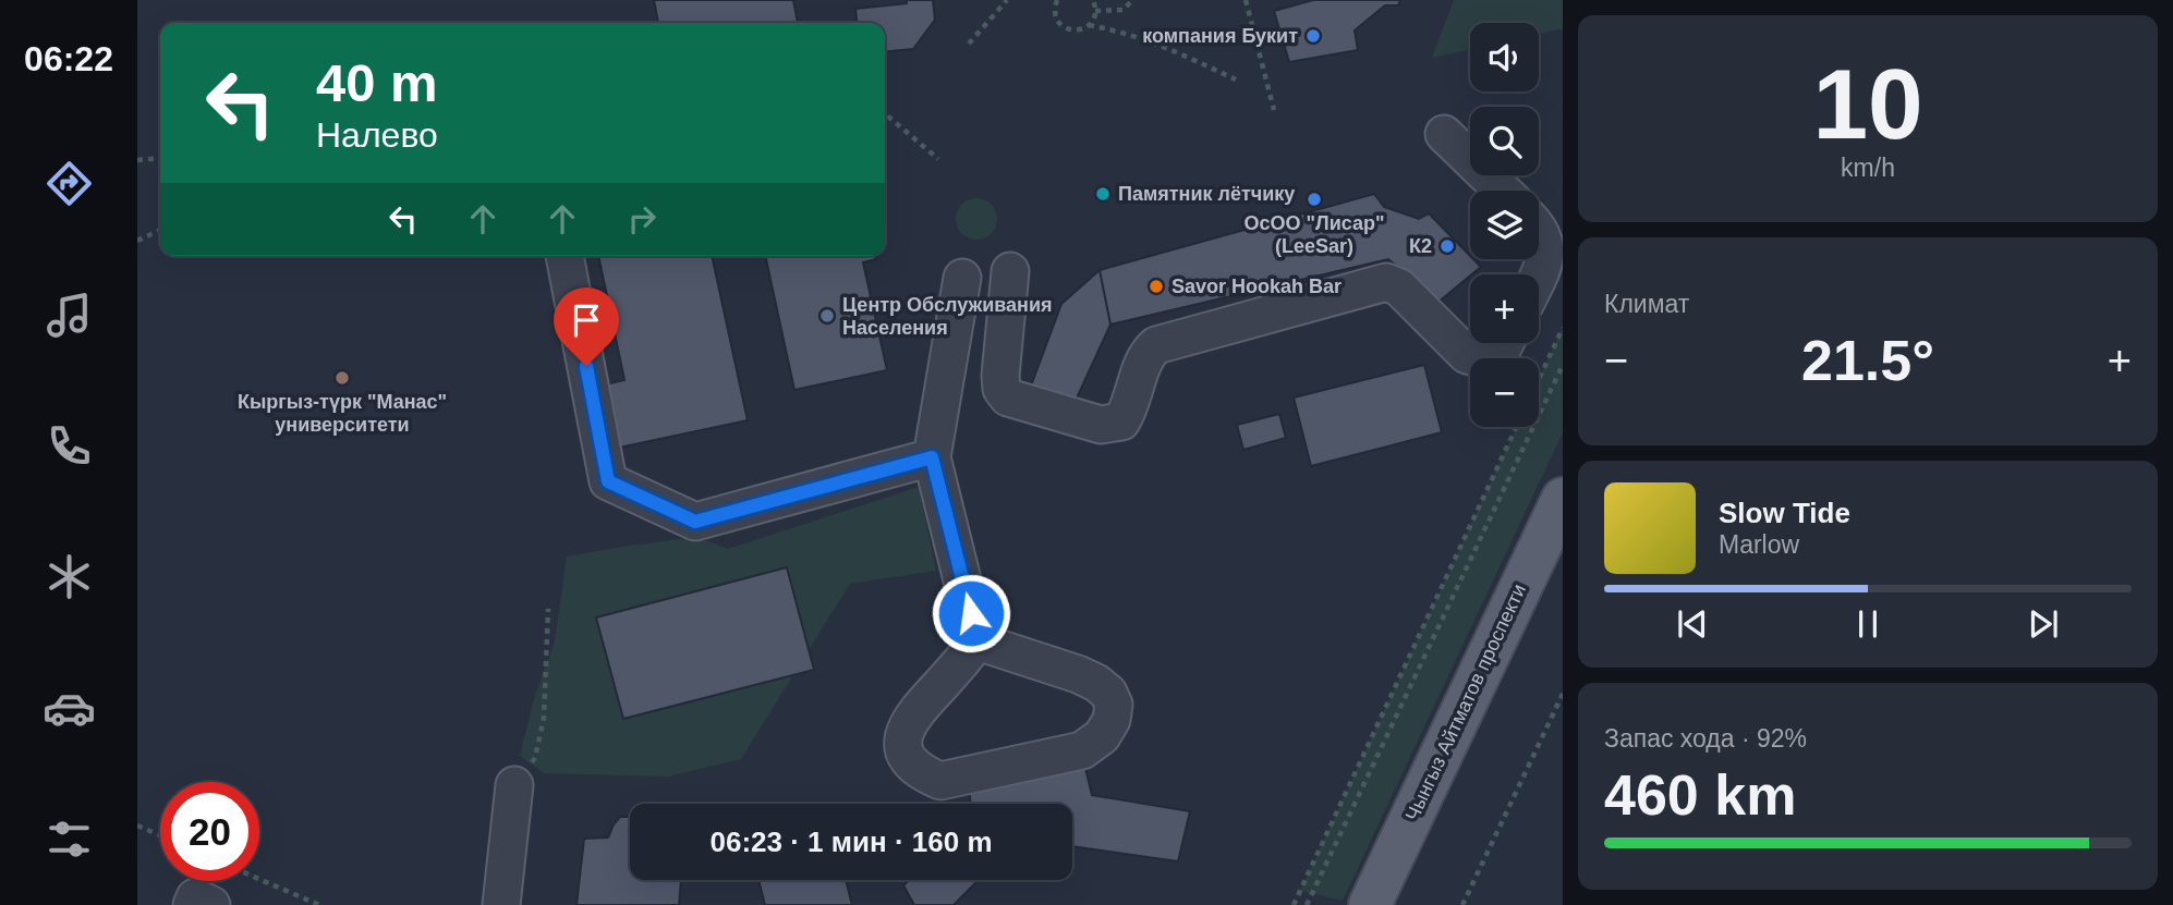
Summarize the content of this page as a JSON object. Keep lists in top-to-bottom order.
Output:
{
  "streets": {
    "main road": ["Чынгыз Айтматов проспекти"]
  },
  "places": [
    "компания Букит",
    "Памятник лётчику",
    "ОсОО \"Лисар\" (LeeSar)",
    "К2",
    "Savor Hookah Bar",
    "Центр Обслуживания Населения",
    "Кыргыз-түрк \"Манас\" университети"
  ],
  "page": {
    "tabs": "06:22",
    "tile": [
      ["10", "km/h"],
      "Климат",
      ["Запас хода · 92%", "460 km"]
    ],
    "map_buttons": ["+", "−"],
    "turn": ["40 m", "Налево"],
    "heat": ["−", "21.5°", "+"],
    "song": ["Slow Tide", "Marlow"],
    "limit": "20",
    "trip": "06:23 · 1 мин · 160 m"
  }
}
